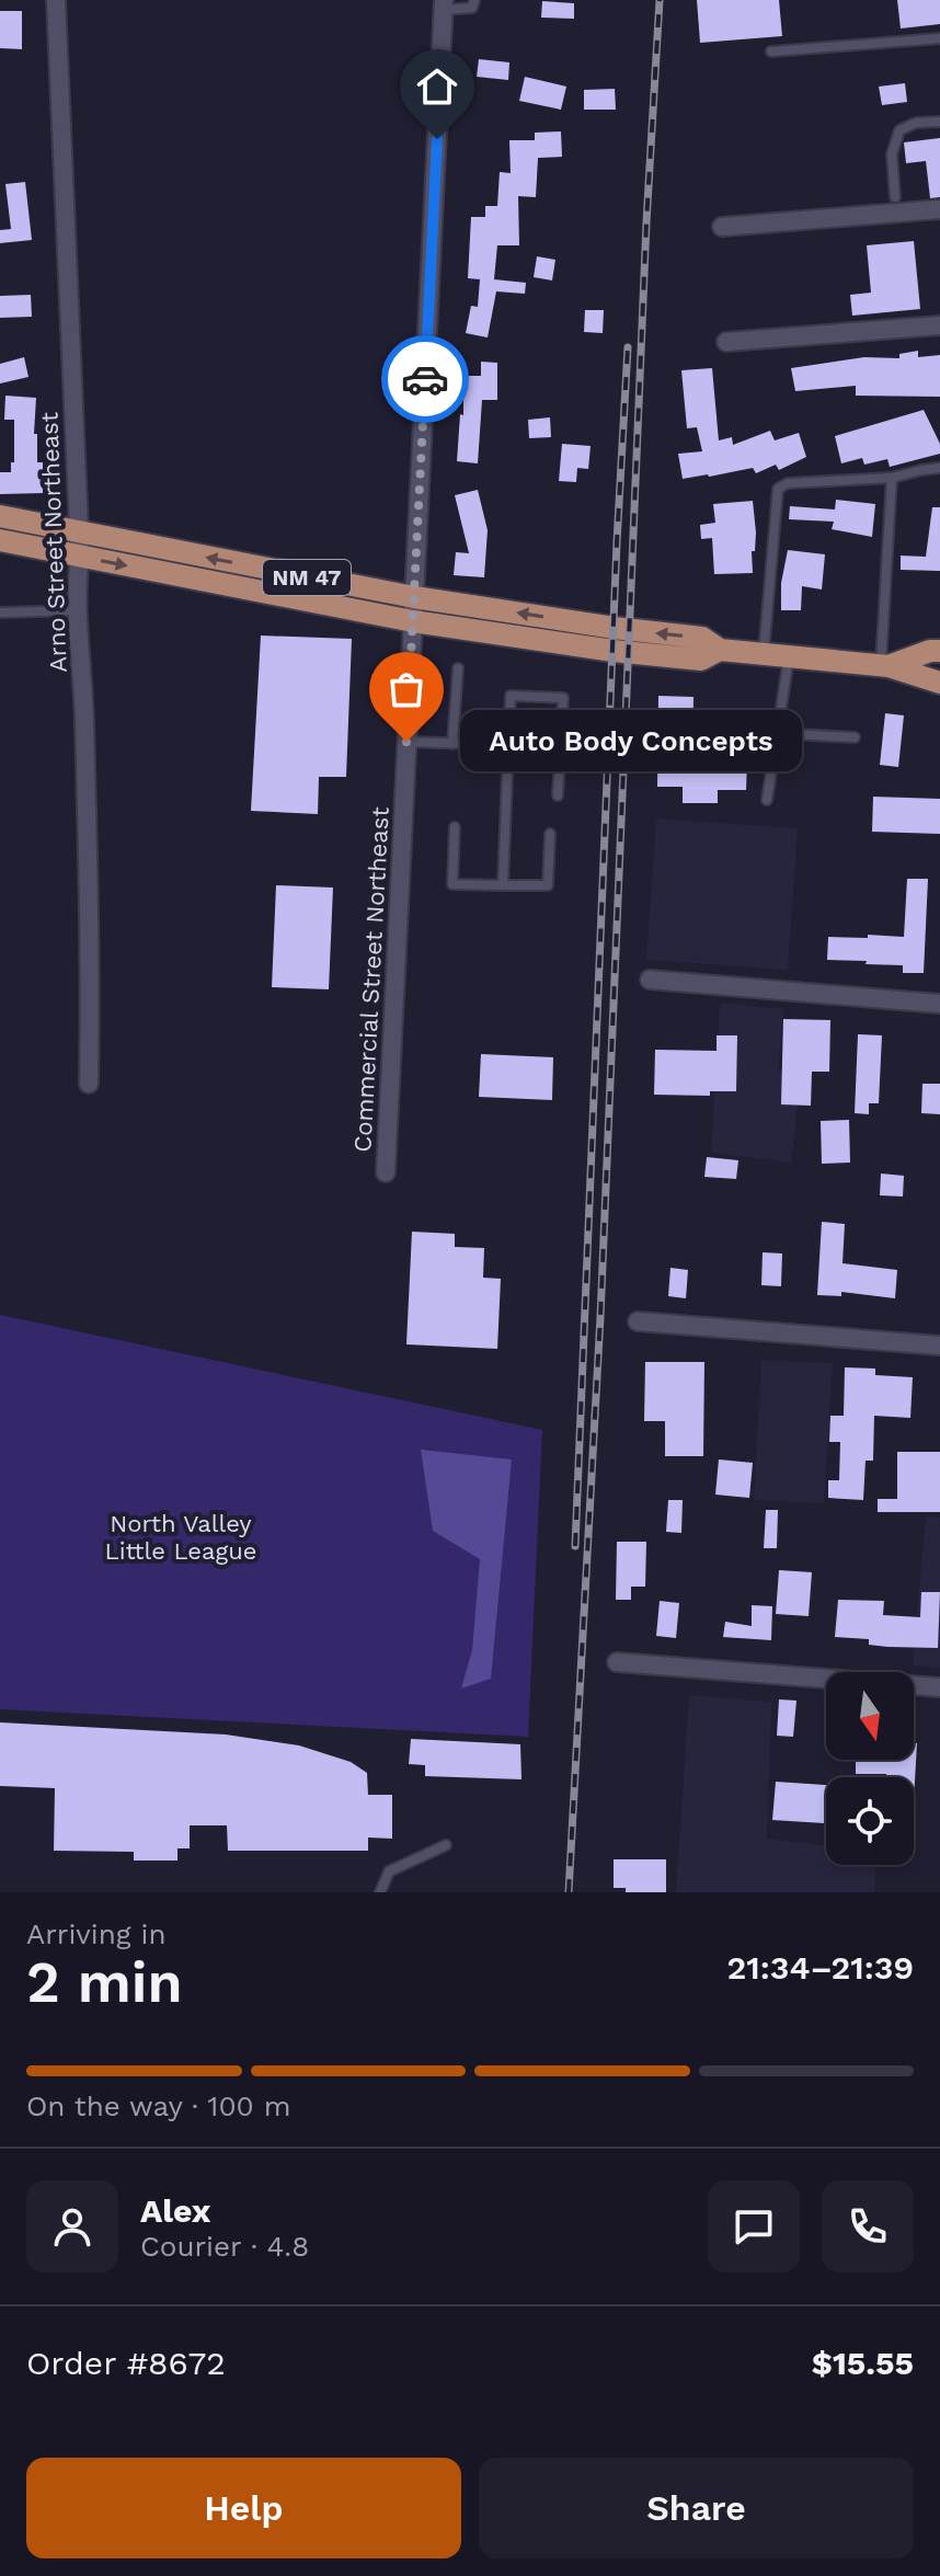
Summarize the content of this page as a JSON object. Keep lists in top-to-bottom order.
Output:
{
  "streets": {
    "main road": ["NM 47"],
    "street": ["Arno Street Northeast", "Commercial Street Northeast"]
  },
  "crossings": [
    ["Arno Street Northeast", "NM 47"],
    ["NM 47", "Commercial Street Northeast"]
  ],
  "parks": ["North Valley Little League"],
  "places": ["Auto Body Concepts"],
  "north": "bottom",
  "page": {
    "bubble": "Auto Body Concepts",
    "heading": ["2 min", "Arriving in", "21:34–21:39"],
    "panel": [
      "Alex",
      "Courier · 4.8",
      "Order #8672",
      "$15.55"
    ],
    "bar": "On the way · 100 m",
    "buttons": ["Help", "Share"]
  }
}
